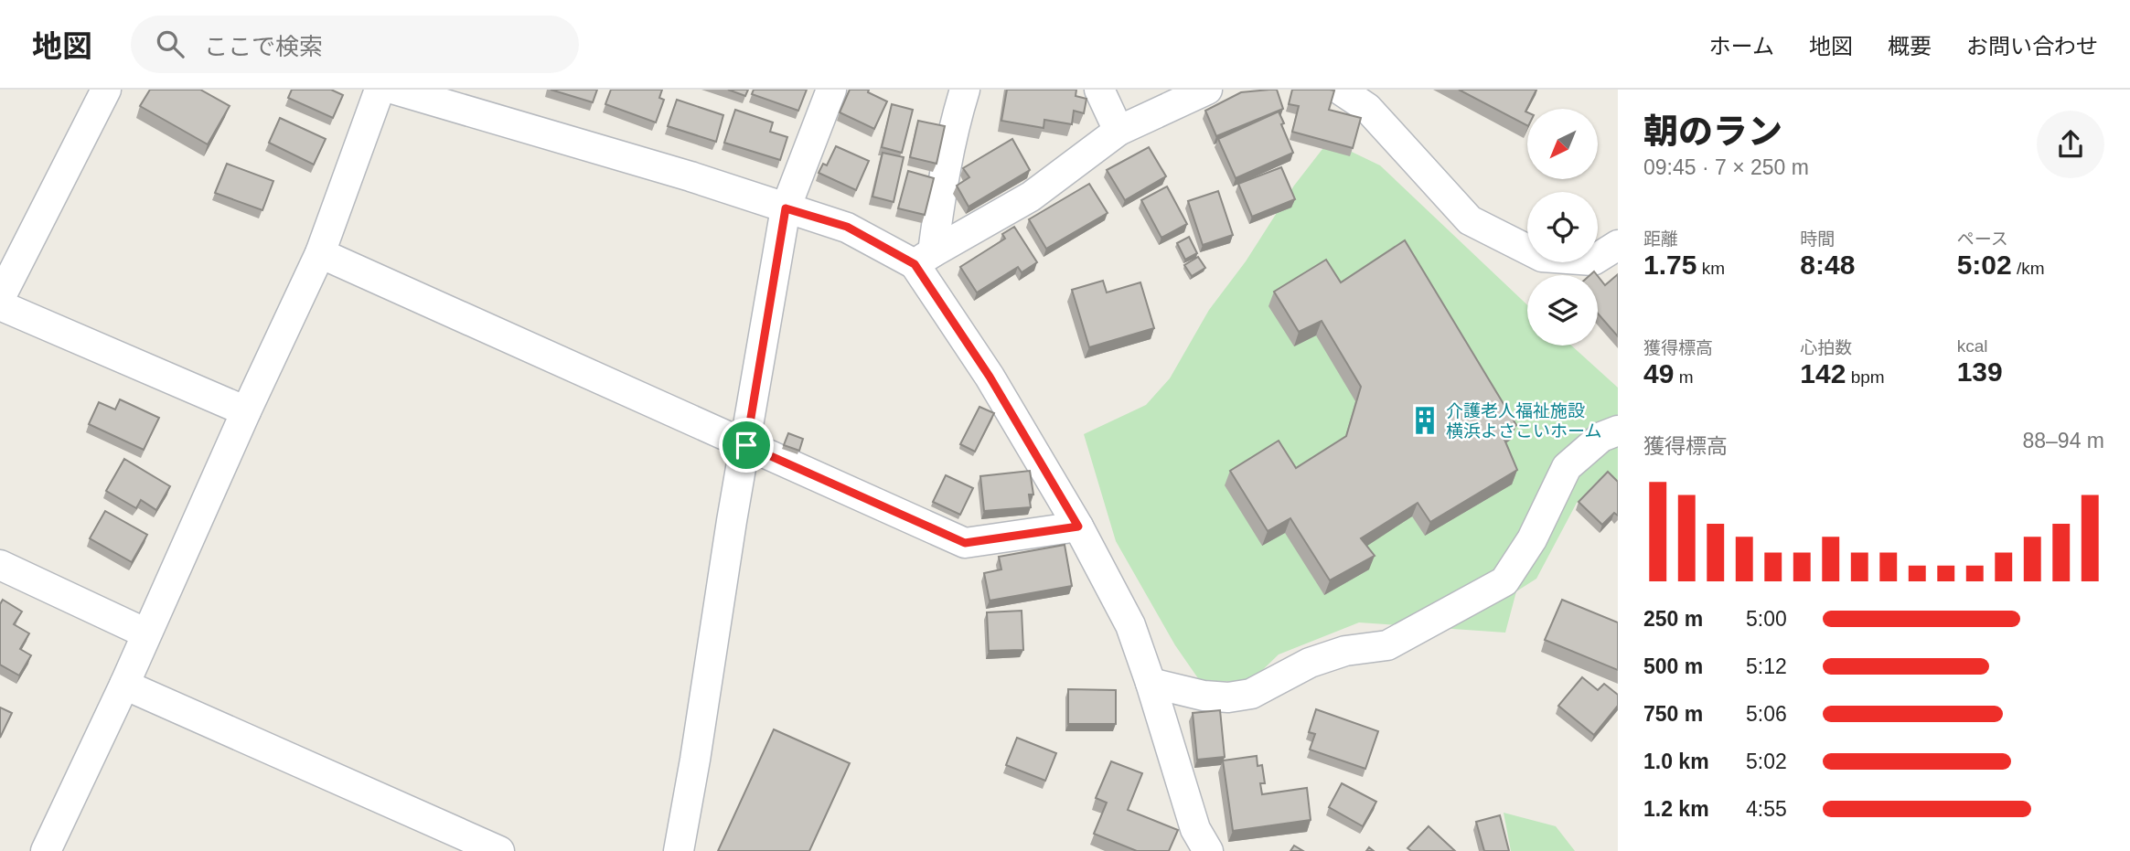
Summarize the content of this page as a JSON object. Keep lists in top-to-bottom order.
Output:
{
  "places": {
    "building": ["介護老人福祉施設 横浜よさこいホーム"]
  },
  "north": "bottom left",
  "page": {
    "header": "地図",
    "search": "ここで検索",
    "nav": [
      "ホーム",
      "地図",
      "概要",
      "お問い合わせ"
    ],
    "heading": ["朝のラン", "09:45 · 7 × 250 m"],
    "stats": [
      ["距離", "1.75 km"],
      ["時間", "8:48"],
      ["ペース", "5:02 /km"],
      ["獲得標高", "49 m"],
      ["心拍数", "142 bpm"],
      ["kcal", "139"]
    ],
    "chart": ["獲得標高", "88–94 m"],
    "list": [
      {
        "name": "250 m",
        "note": "5:00"
      },
      {
        "name": "500 m",
        "note": "5:12"
      },
      {
        "name": "750 m",
        "note": "5:06"
      },
      {
        "name": "1.0 km",
        "note": "5:02"
      },
      {
        "name": "1.2 km",
        "note": "4:55"
      }
    ]
  }
}
